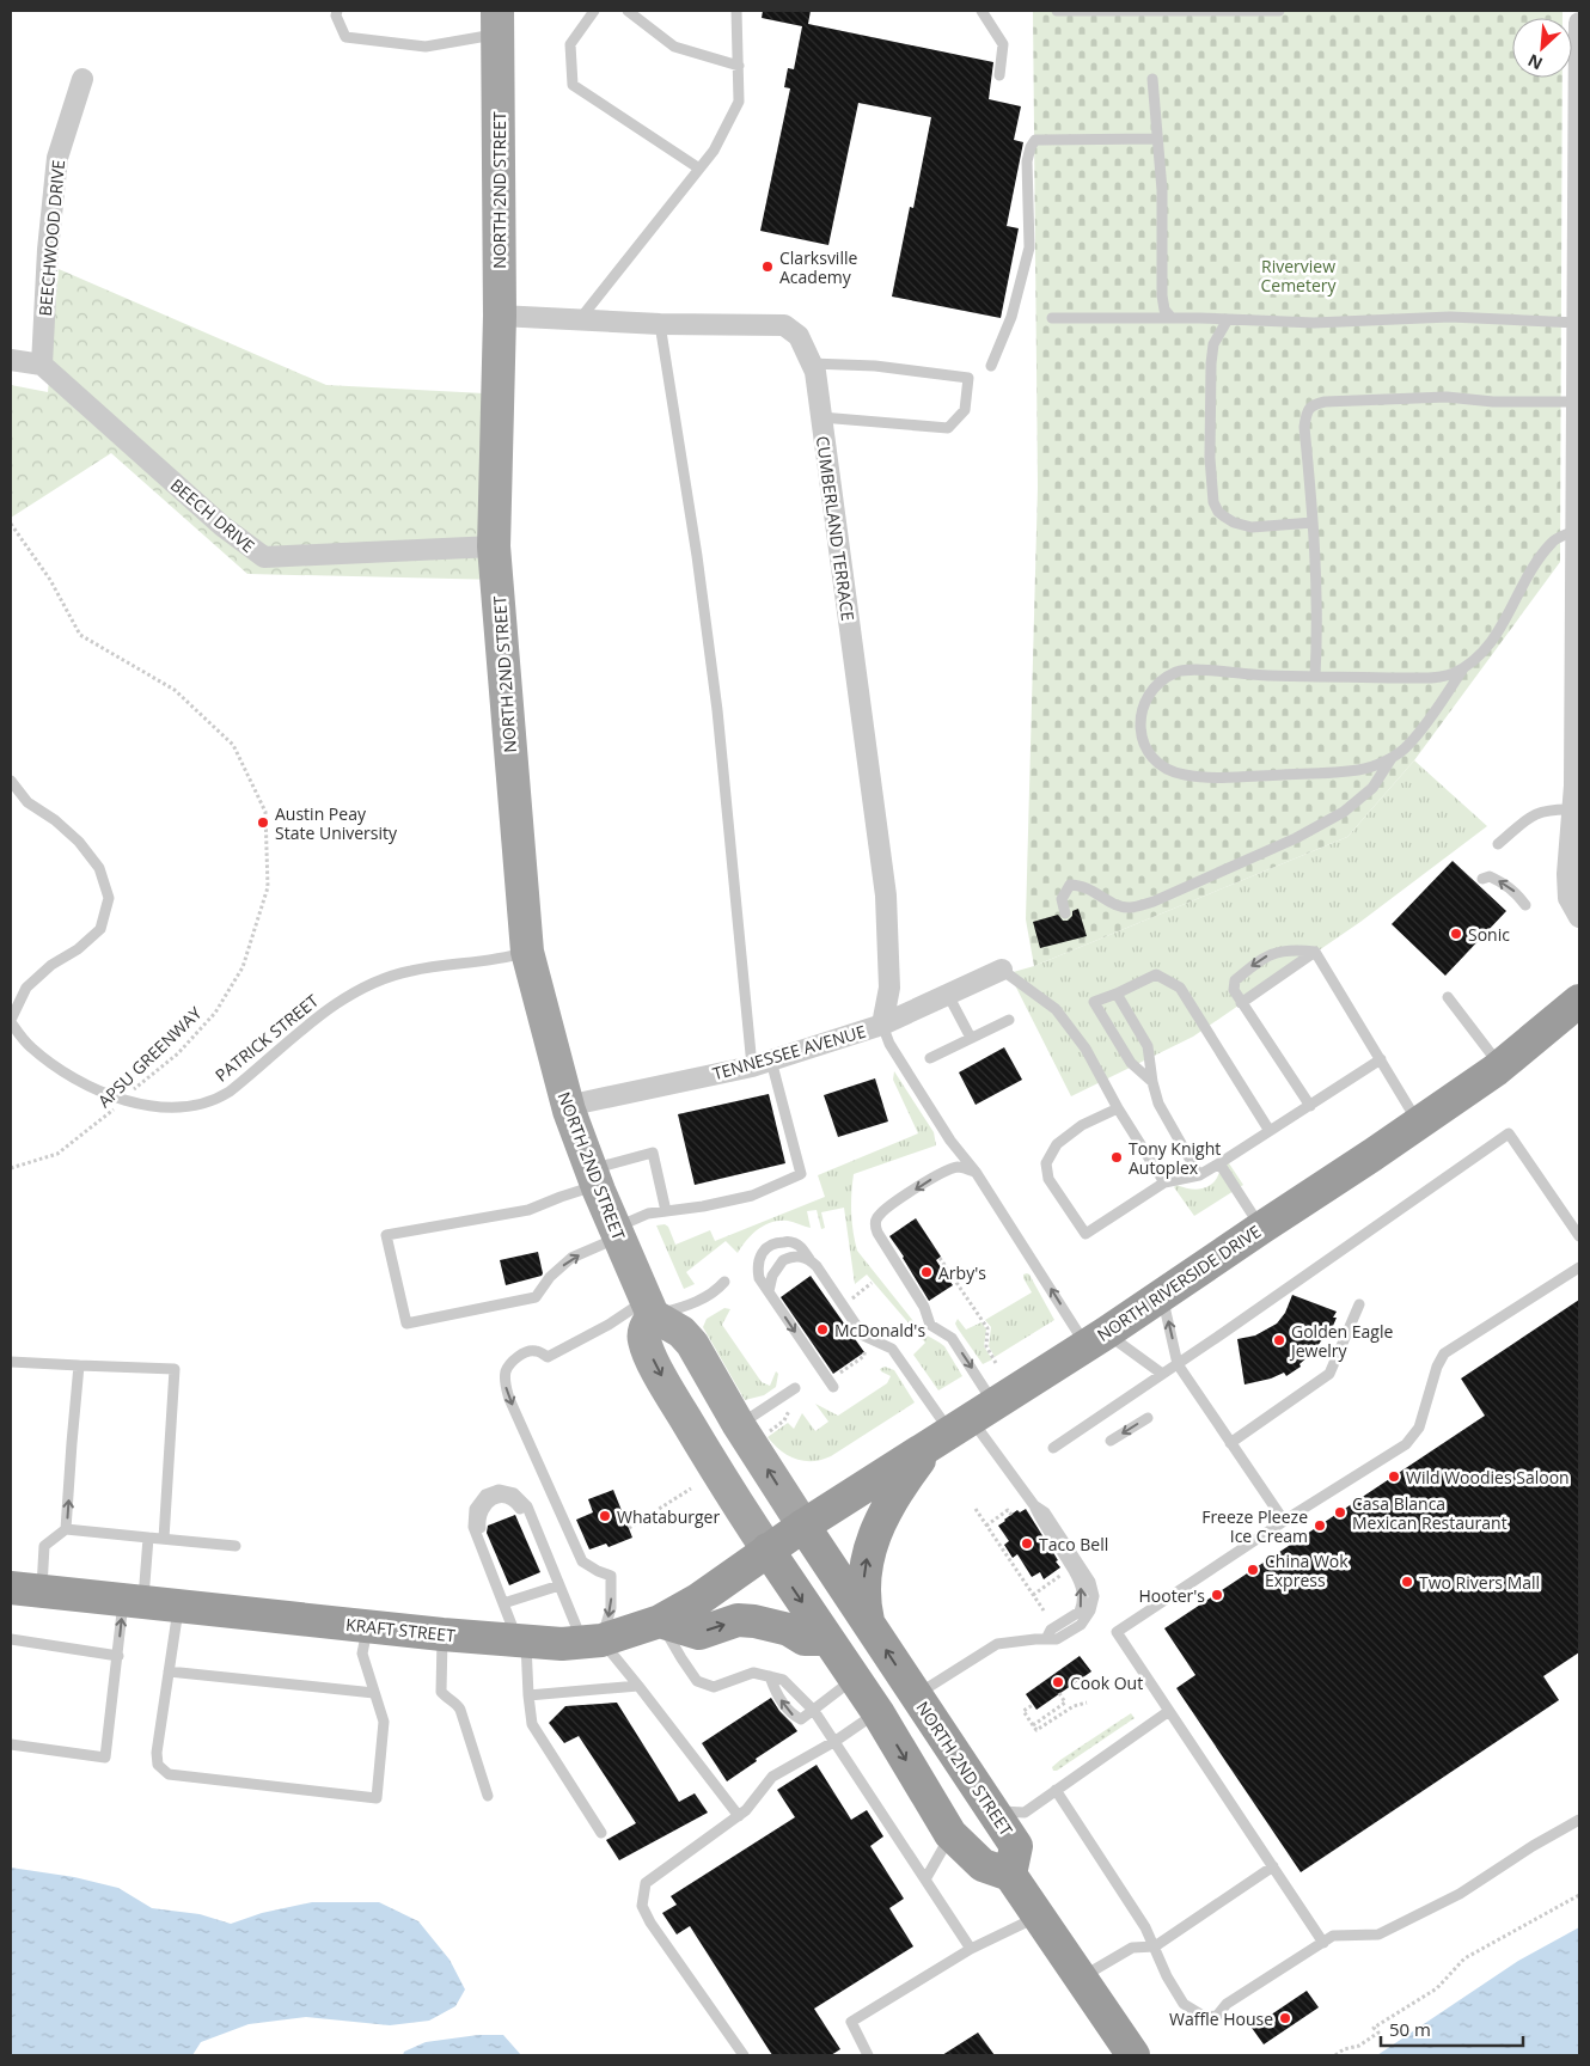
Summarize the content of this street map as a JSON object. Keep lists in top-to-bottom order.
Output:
{
  "streets": {
    "highway": ["NORTH 2ND STREET", "NORTH RIVERSIDE DRIVE", "KRAFT STREET"],
    "street": [
      "BEECHWOOD DRIVE",
      "BEECH DRIVE",
      "CUMBERLAND TERRACE",
      "TENNESSEE AVENUE"
    ],
    "lane": ["PATRICK STREET"],
    "path": ["APSU GREENWAY"]
  },
  "crossings": [
    ["NORTH 2ND STREET", "BEECH DRIVE"],
    ["NORTH 2ND STREET", "CUMBERLAND TERRACE"],
    ["NORTH 2ND STREET", "PATRICK STREET"],
    ["NORTH 2ND STREET", "TENNESSEE AVENUE"],
    ["NORTH 2ND STREET", "NORTH RIVERSIDE DRIVE"],
    ["BEECHWOOD DRIVE", "BEECH DRIVE"],
    ["CUMBERLAND TERRACE", "TENNESSEE AVENUE"],
    ["PATRICK STREET", "APSU GREENWAY"],
    ["NORTH RIVERSIDE DRIVE", "KRAFT STREET"]
  ],
  "parks": ["Riverview Cemetery"],
  "places": [
    "Clarksville Academy",
    "Austin Peay State University",
    "Sonic",
    "Tony Knight Autoplex",
    "Arby's",
    "McDonald's",
    "Golden Eagle Jewelry",
    "Wild Woodies Saloon",
    "Casa Blanca Mexican Restaurant",
    "Whataburger",
    "Freeze Pleeze Ice Cream",
    "Taco Bell",
    "China Wok Express",
    "Two Rivers Mall",
    "Hooter's",
    "Cook Out",
    "Waffle House"
  ],
  "scale_bar": "50 m",
  "north": "bottom left"
}
